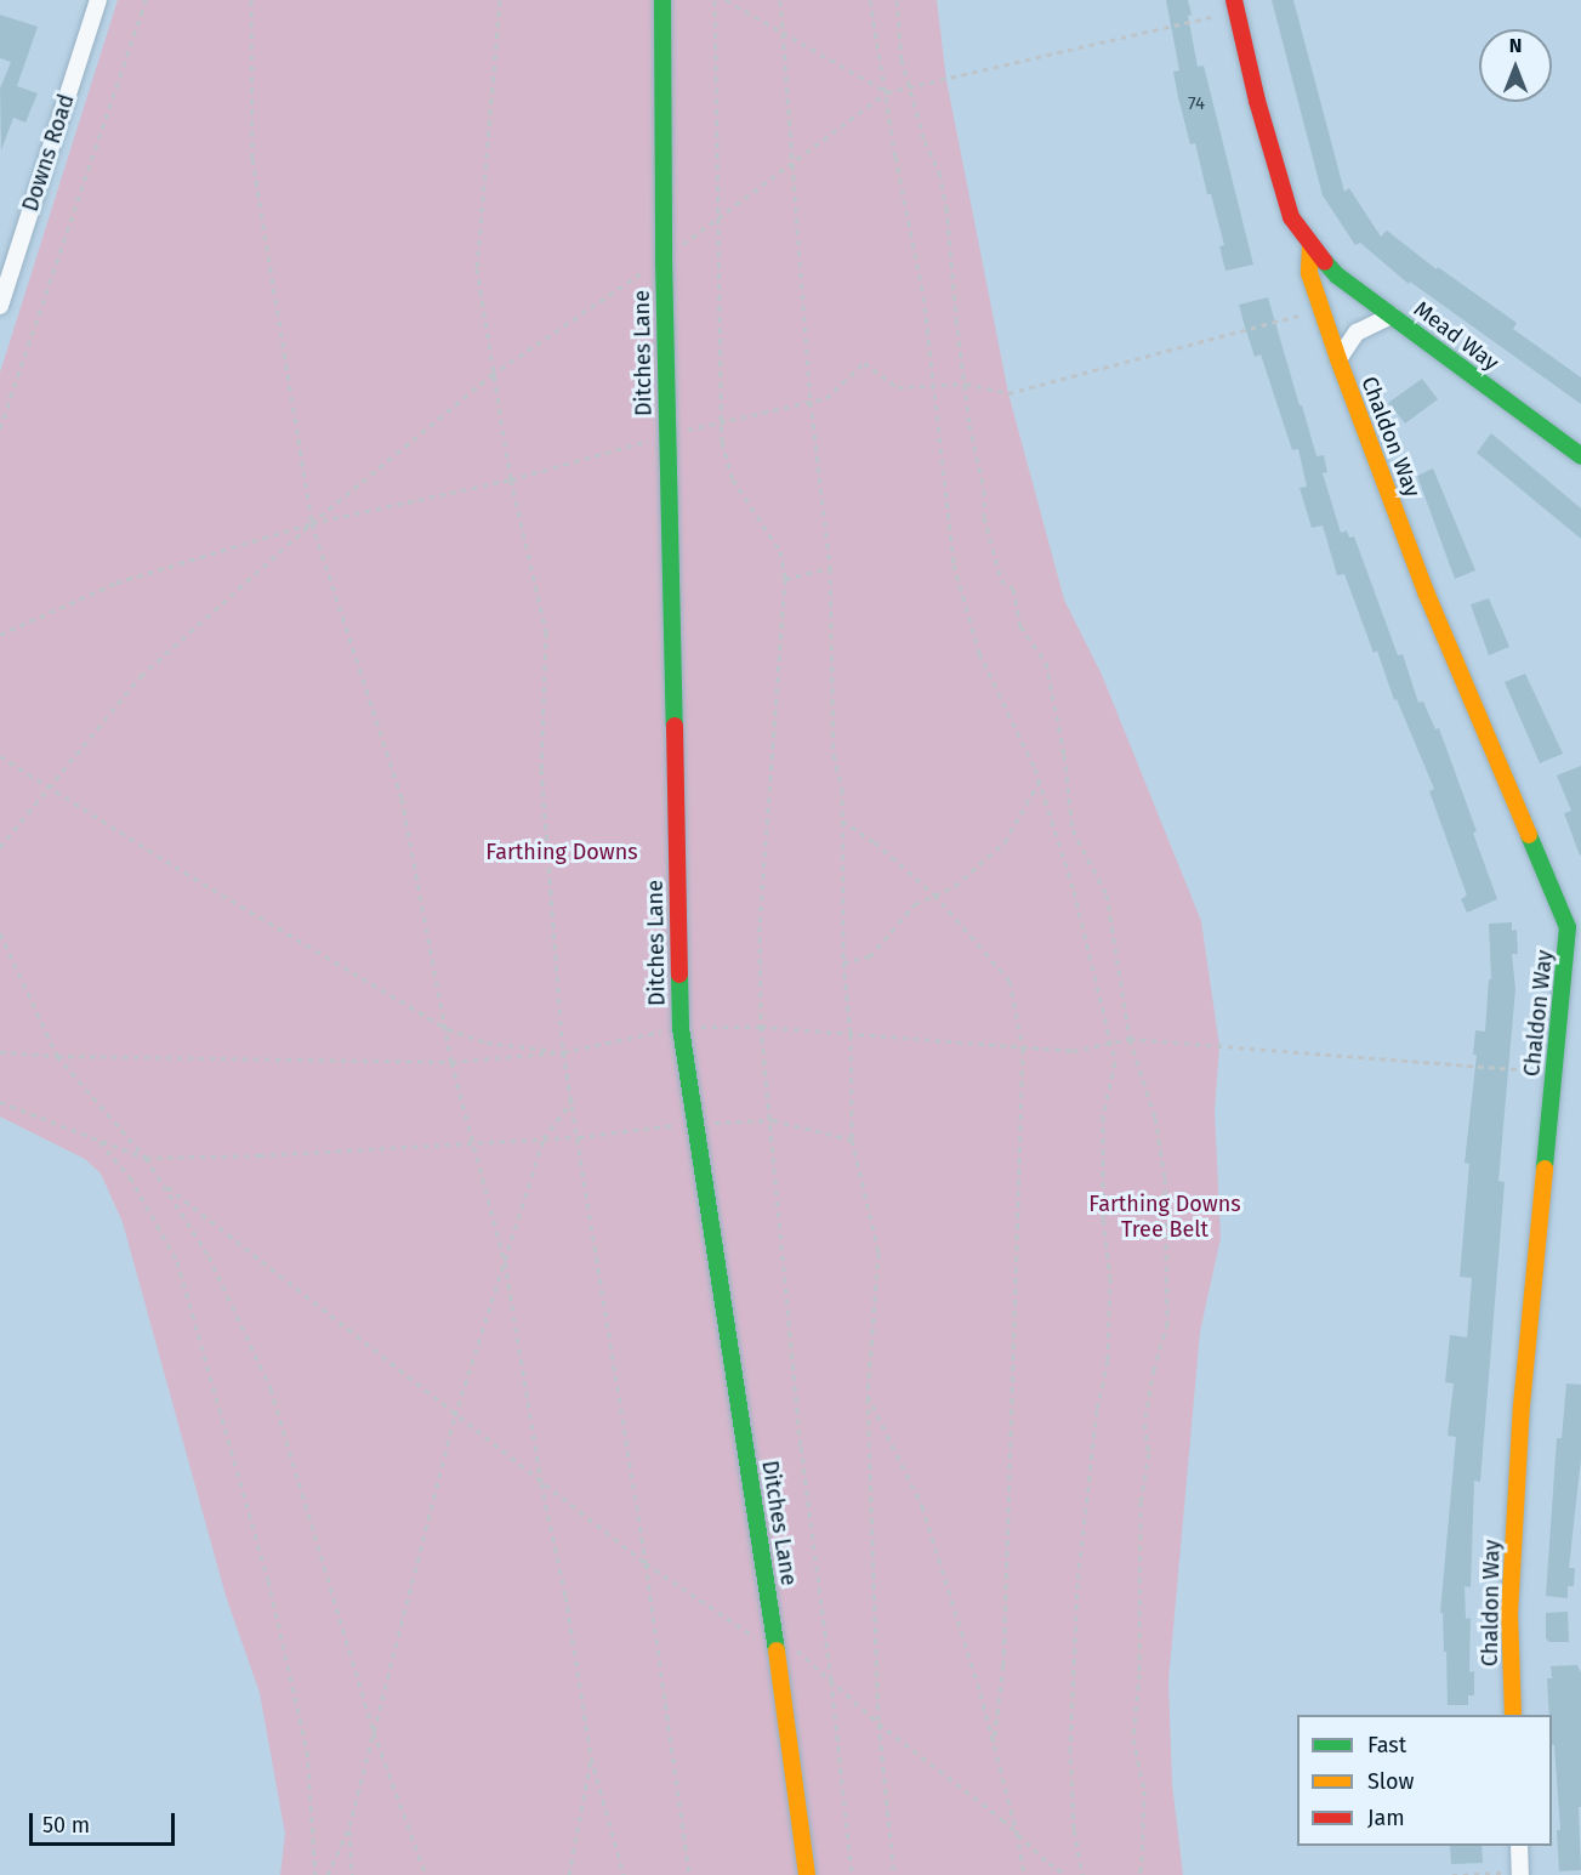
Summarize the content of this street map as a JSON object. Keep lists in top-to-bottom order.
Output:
{
  "streets": {
    "street": [
      "Downs Road",
      "Mead Way",
      "Ditches Lane",
      "Chaldon Way"
    ]
  },
  "crossings": [
    ["Mead Way", "Chaldon Way"]
  ],
  "parks": ["Farthing Downs", "Farthing Downs Tree Belt"],
  "house_numbers": ["74"],
  "legend": ["Fast", "Slow", "Jam"],
  "scale_bar": "50 m",
  "north": "top"
}
